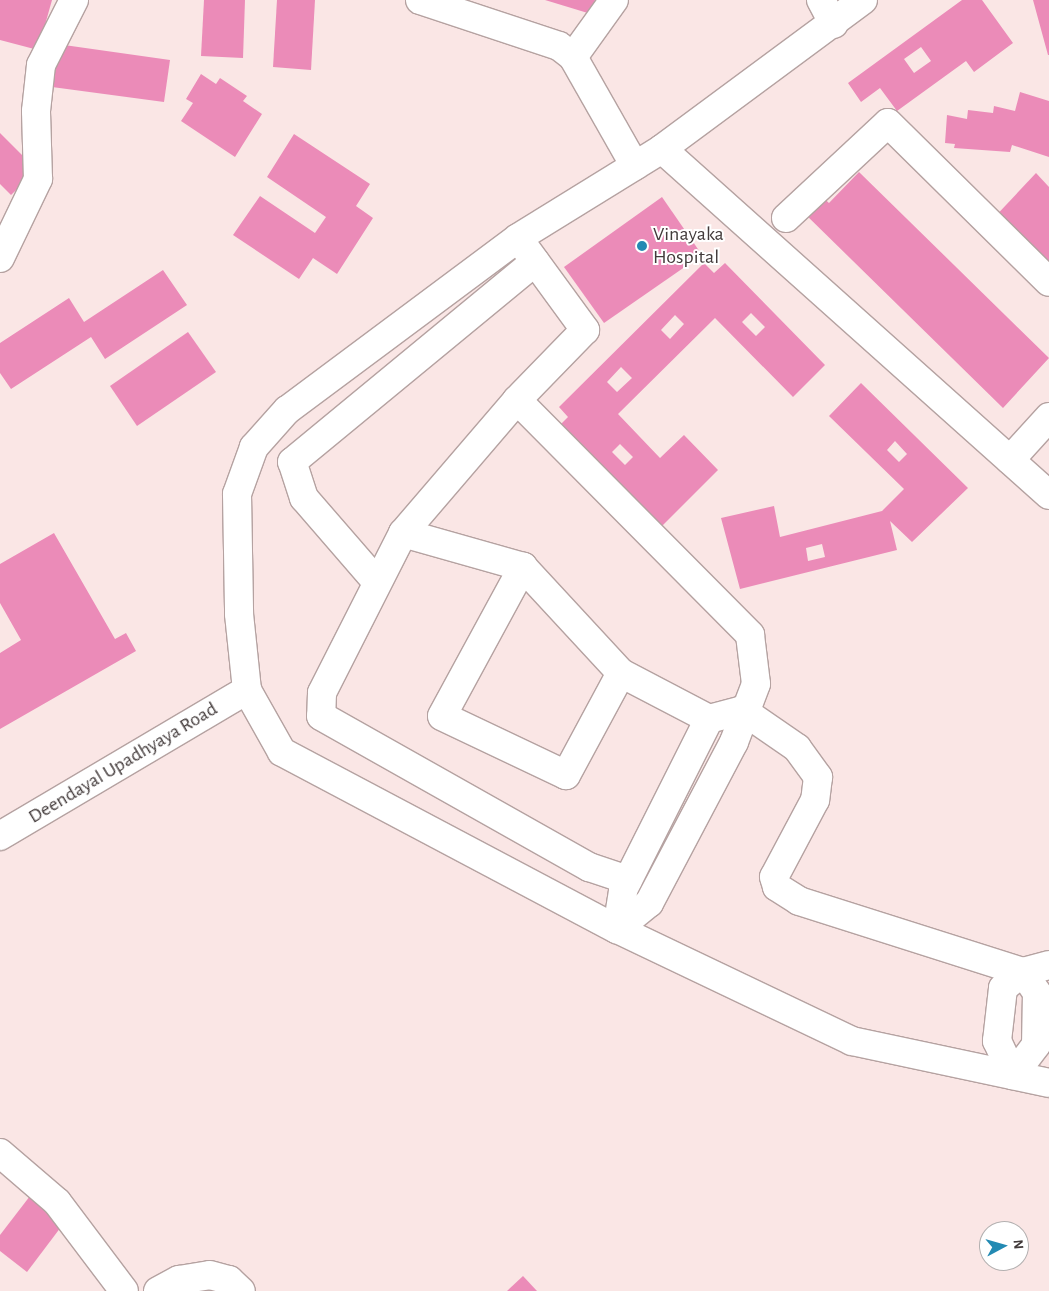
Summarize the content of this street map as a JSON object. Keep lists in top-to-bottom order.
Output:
{
  "streets": {
    "street": ["Deendayal Upadhyaya Road"]
  },
  "places": ["Vinayaka Hospital"],
  "north": "right"
}
